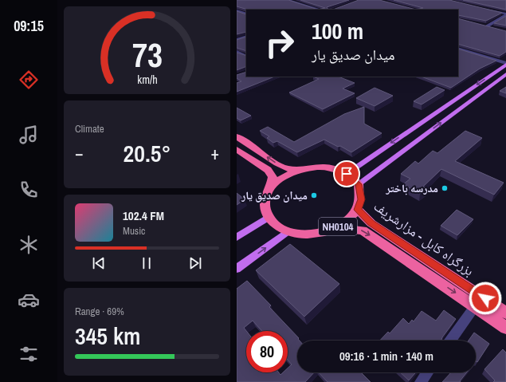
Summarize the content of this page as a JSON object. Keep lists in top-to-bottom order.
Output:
{
  "streets": {
    "highway": ["NH0104", "بزرگراه کابل - مزارشریف"]
  },
  "crossings": [
    ["NH0104", "بزرگراه کابل - مزارشریف"]
  ],
  "places": ["مدرسه باختر", "میدان صدیق یار"],
  "page": {
    "tabs": "09:15",
    "turn": ["100 m", "میدان صدیق یار"],
    "tile": [
      "Climate",
      ["Range · 69%", "345 km"]
    ],
    "heat": ["−", "20.5°", "+"],
    "song": ["102.4 FM", "Music"],
    "limit": "80",
    "trip": "09:16 · 1 min · 140 m",
    "gauge": ["73", "km/h"]
  }
}
